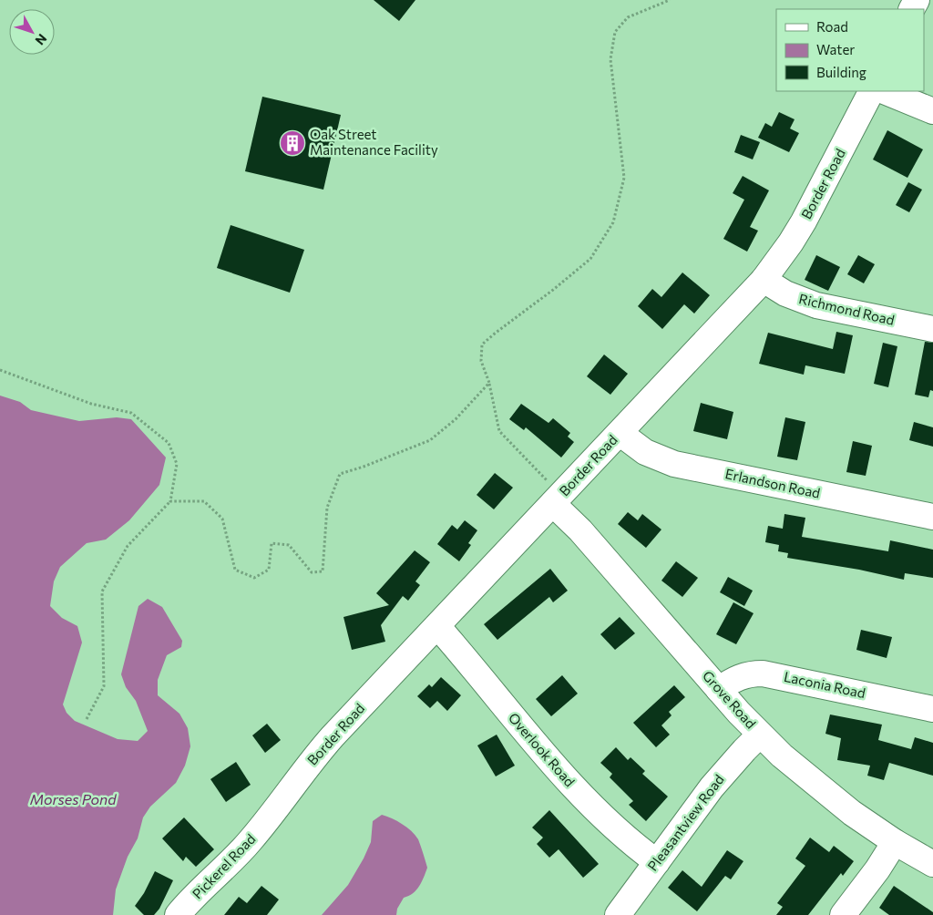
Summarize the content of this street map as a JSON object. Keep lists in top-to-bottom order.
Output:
{
  "streets": {
    "street": [
      "Border Road",
      "Richmond Road",
      "Erlandson Road",
      "Laconia Road",
      "Grove Road",
      "Overlook Road",
      "Pleasantview Road",
      "Pickerel Road"
    ]
  },
  "crossings": [
    ["Border Road", "Richmond Road"],
    ["Border Road", "Erlandson Road"],
    ["Border Road", "Grove Road"],
    ["Border Road", "Overlook Road"],
    ["Border Road", "Pickerel Road"],
    ["Laconia Road", "Grove Road"],
    ["Grove Road", "Pleasantview Road"],
    ["Overlook Road", "Pleasantview Road"]
  ],
  "water": ["Morses Pond"],
  "places": {
    "building": ["Oak Street Maintenance Facility"]
  },
  "legend": ["Road", "Water", "Building"],
  "north": "bottom right"
}
